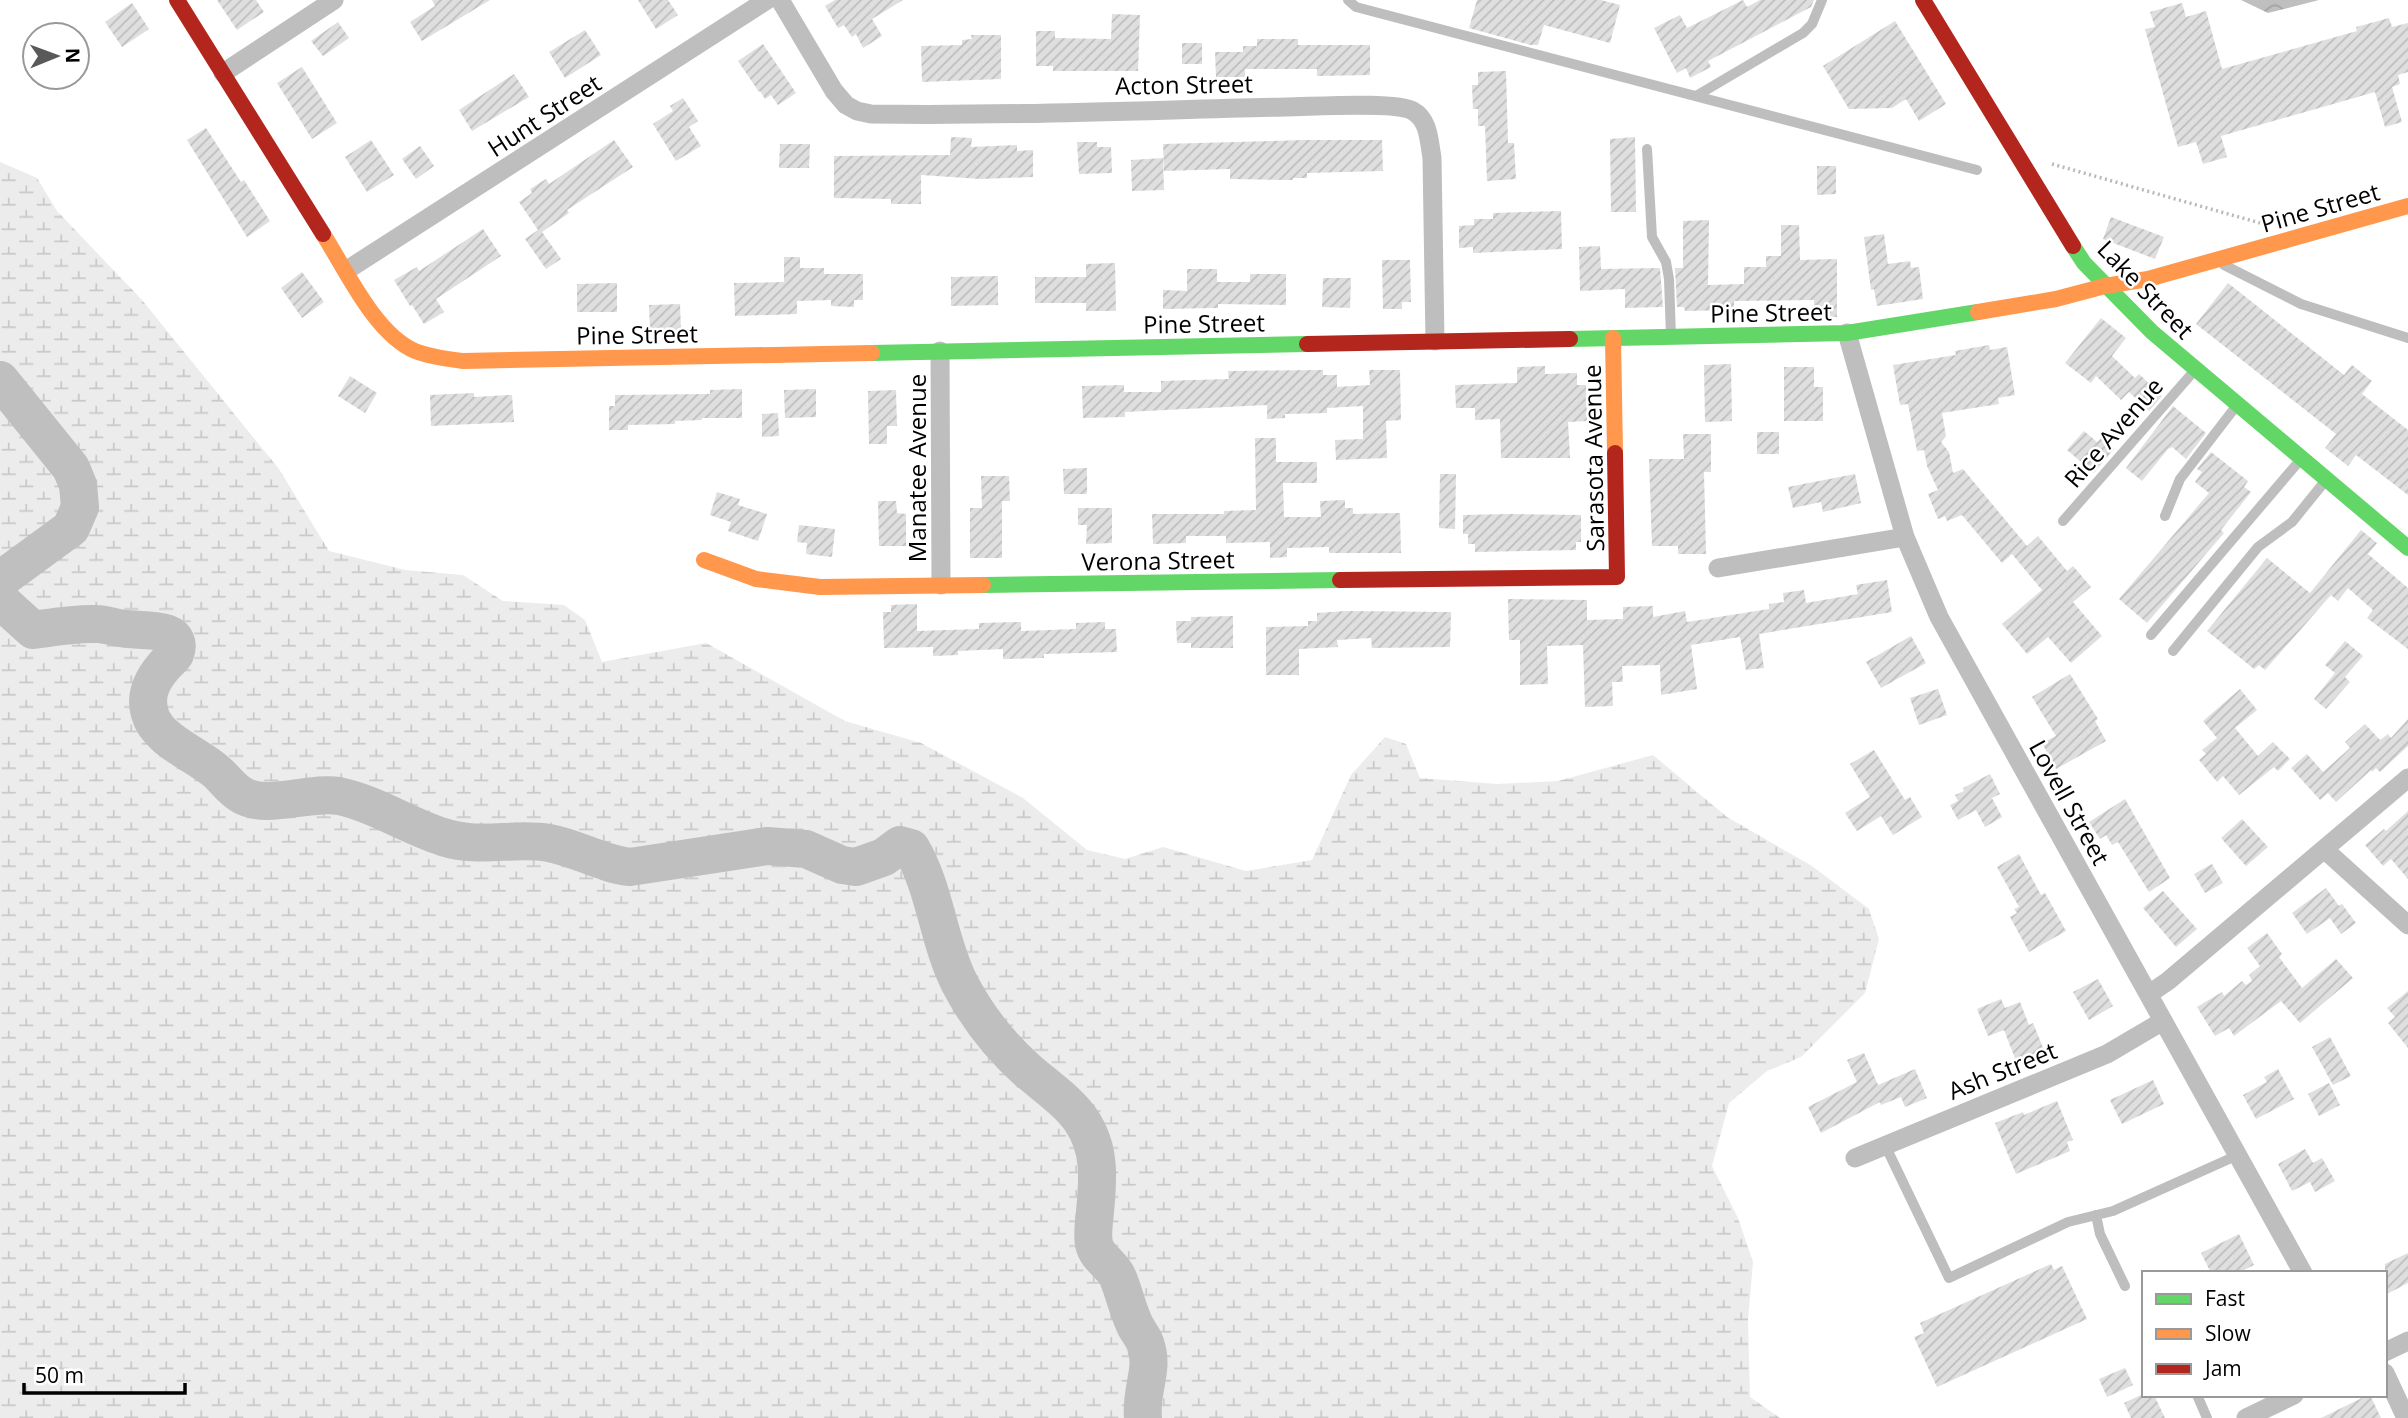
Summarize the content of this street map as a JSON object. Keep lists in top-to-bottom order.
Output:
{
  "streets": {
    "street": [
      "Acton Street",
      "Hunt Street",
      "Pine Street",
      "Lake Street",
      "Sarasota Avenue",
      "Manatee Avenue",
      "Verona Street",
      "Lovell Street",
      "Ash Street"
    ],
    "lane": ["Rice Avenue"]
  },
  "crossings": [
    ["Acton Street", "Pine Street"],
    ["Hunt Street", "Pine Street"],
    ["Pine Street", "Lake Street"],
    ["Pine Street", "Sarasota Avenue"],
    ["Pine Street", "Manatee Avenue"],
    ["Pine Street", "Lovell Street"],
    ["Lake Street", "Rice Avenue"],
    ["Sarasota Avenue", "Verona Street"],
    ["Manatee Avenue", "Verona Street"],
    ["Lovell Street", "Ash Street"]
  ],
  "legend": ["Fast", "Slow", "Jam"],
  "scale_bar": "50 m",
  "north": "right"
}
